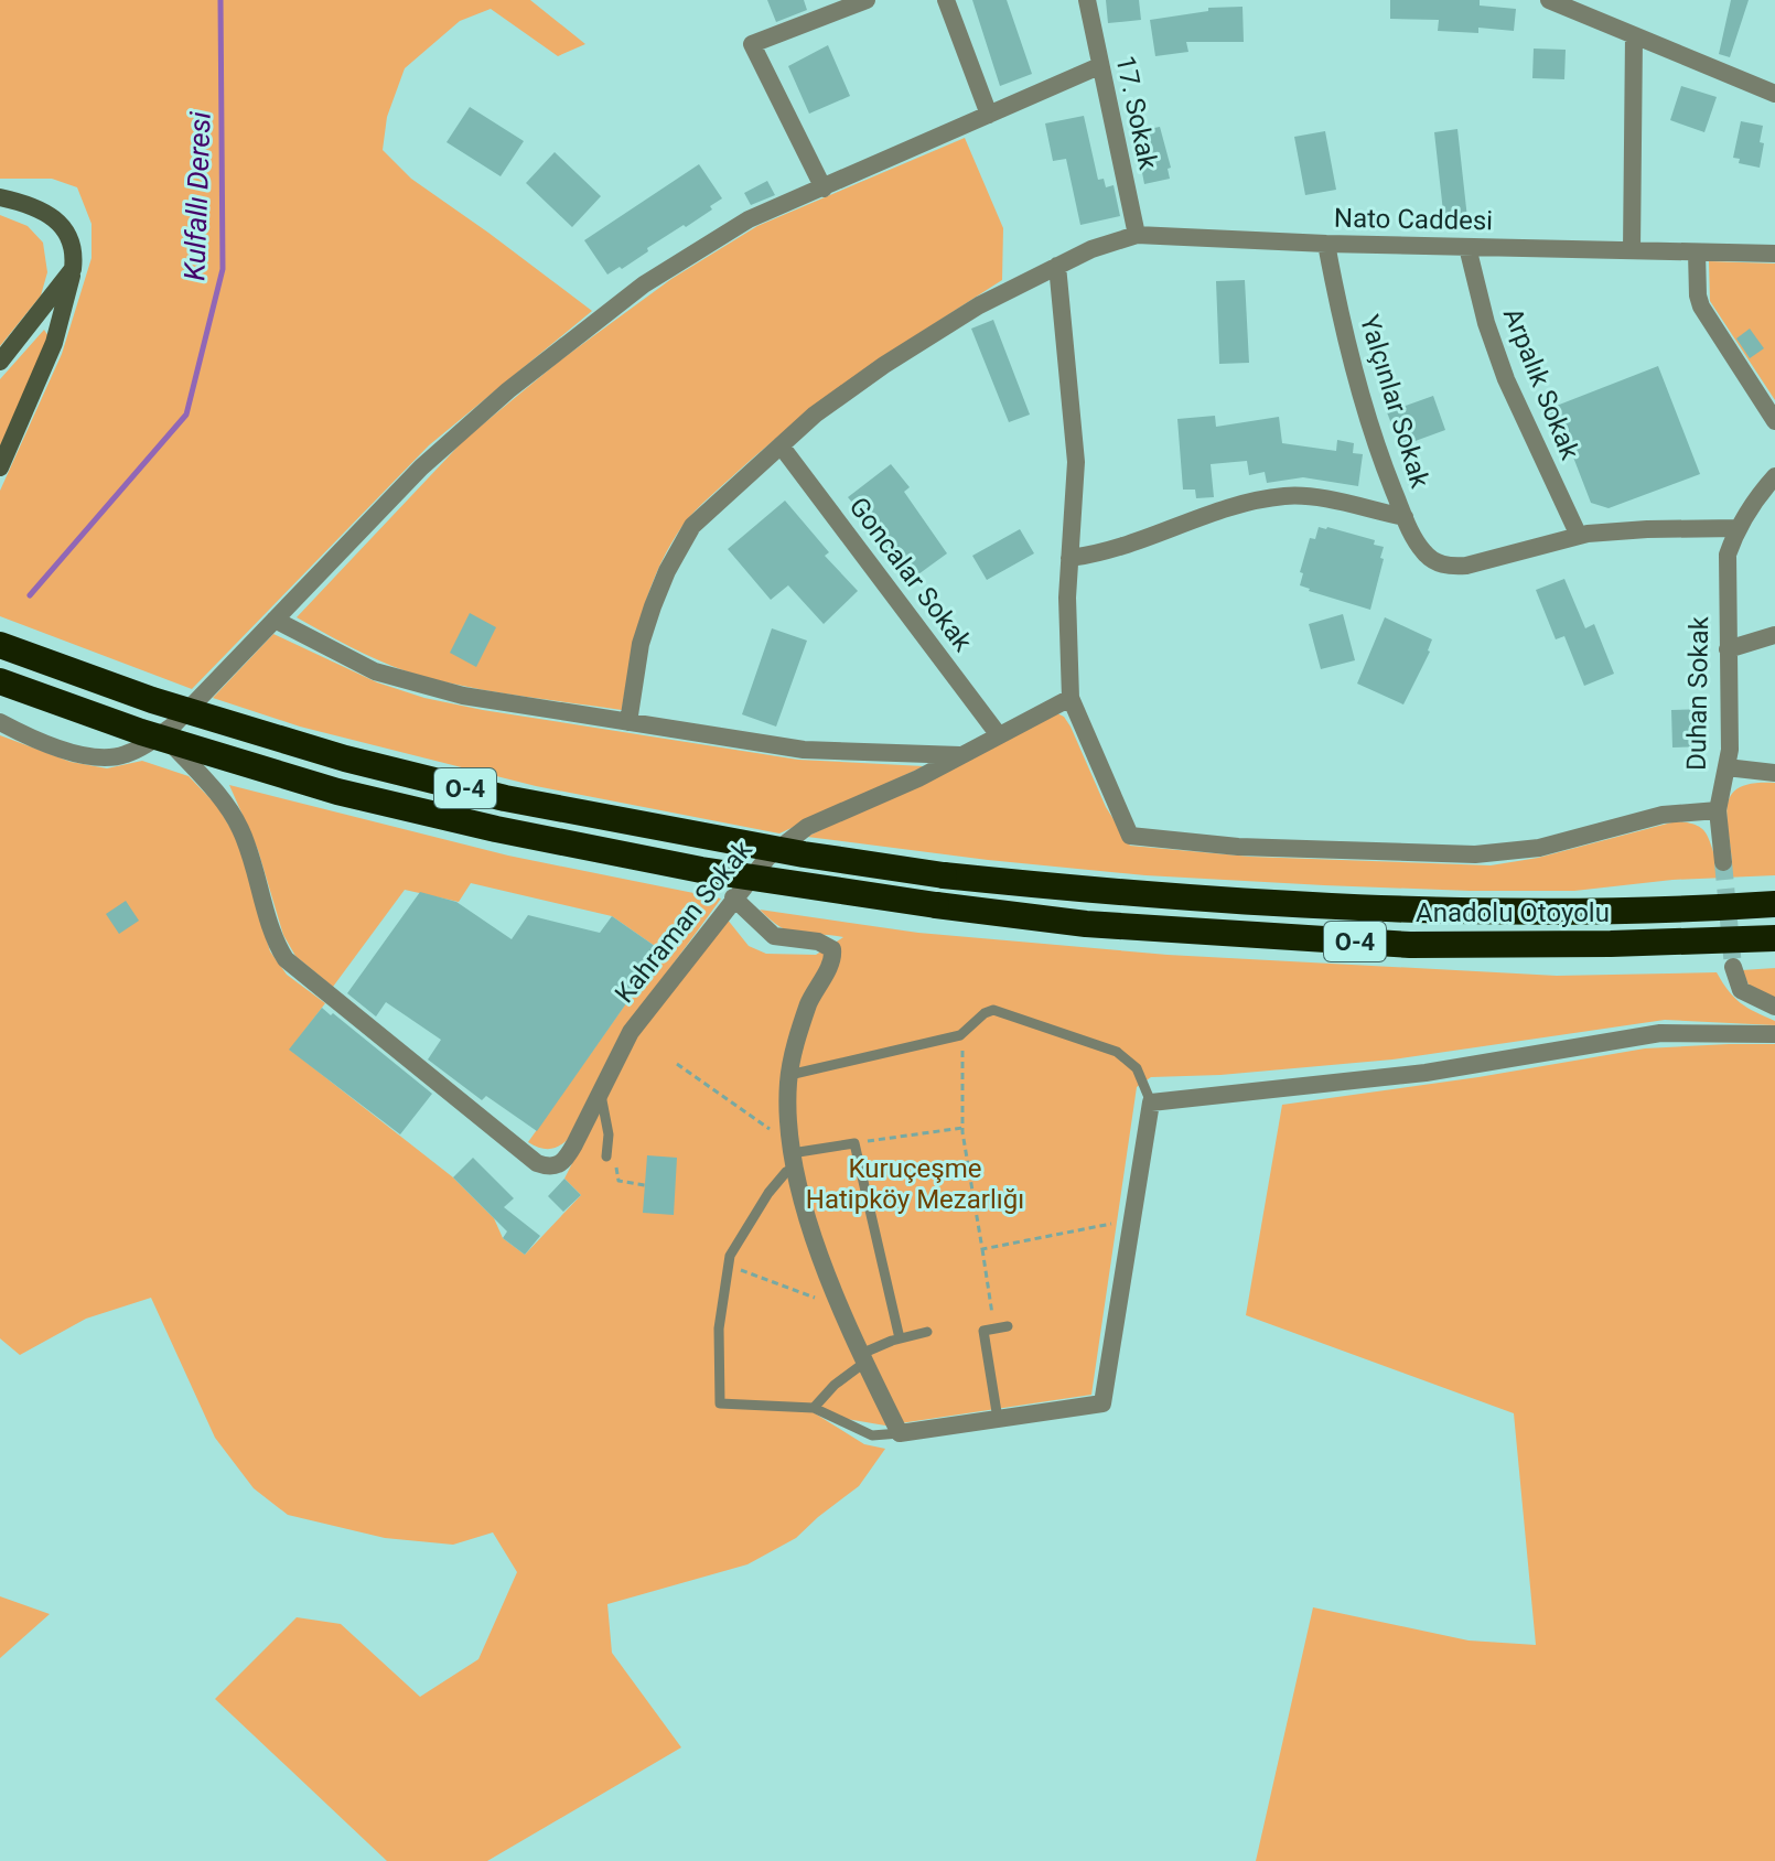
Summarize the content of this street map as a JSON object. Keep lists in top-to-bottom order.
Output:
{
  "streets": {
    "highway": ["O-4", "Anadolu Otoyolu"],
    "street": [
      "17. Sokak",
      "Nato Caddesi",
      "Arpalık Sokak",
      "Yalçınlar Sokak",
      "Goncalar Sokak",
      "Duhan Sokak",
      "Kahraman Sokak"
    ]
  },
  "crossings": [
    ["17. Sokak", "Nato Caddesi"],
    ["Nato Caddesi", "Arpalık Sokak"],
    ["Nato Caddesi", "Yalçınlar Sokak"],
    ["Nato Caddesi", "Goncalar Sokak"],
    ["Arpalık Sokak", "Yalçınlar Sokak"],
    ["Goncalar Sokak", "Kahraman Sokak"]
  ],
  "water": ["Kulfallı Deresi"],
  "parks": ["Kuruçeşme Hatipköy Mezarlığı"]
}
